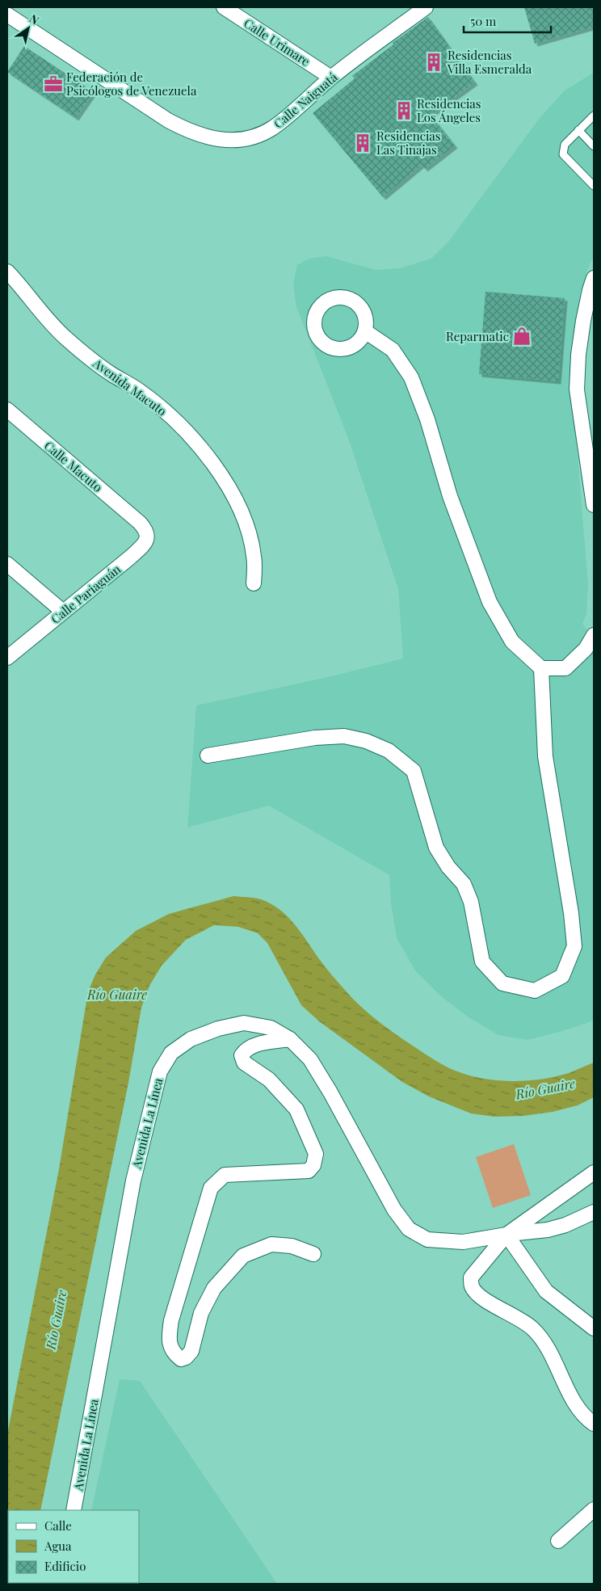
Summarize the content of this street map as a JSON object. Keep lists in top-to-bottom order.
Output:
{
  "streets": {
    "street": [
      "Calle Urimare",
      "Calle Naiguatá",
      "Avenida Macuto",
      "Calle Macuto",
      "Calle Pariaguán",
      "Avenida La Línea"
    ]
  },
  "crossings": [
    ["Calle Urimare", "Calle Naiguatá"],
    ["Calle Macuto", "Calle Pariaguán"]
  ],
  "water": ["Río Guaire"],
  "places": {
    "building": ["Residencias Villa Esmeralda", "Residencias Los Ángeles", "Residencias Las Tinajas"],
    "office": ["Federación de Psicólogos de Venezuela"],
    "shop": ["Reparmatic"]
  },
  "legend": ["Calle", "Agua", "Edificio"],
  "scale_bar": "50 m",
  "north": "top right"
}
